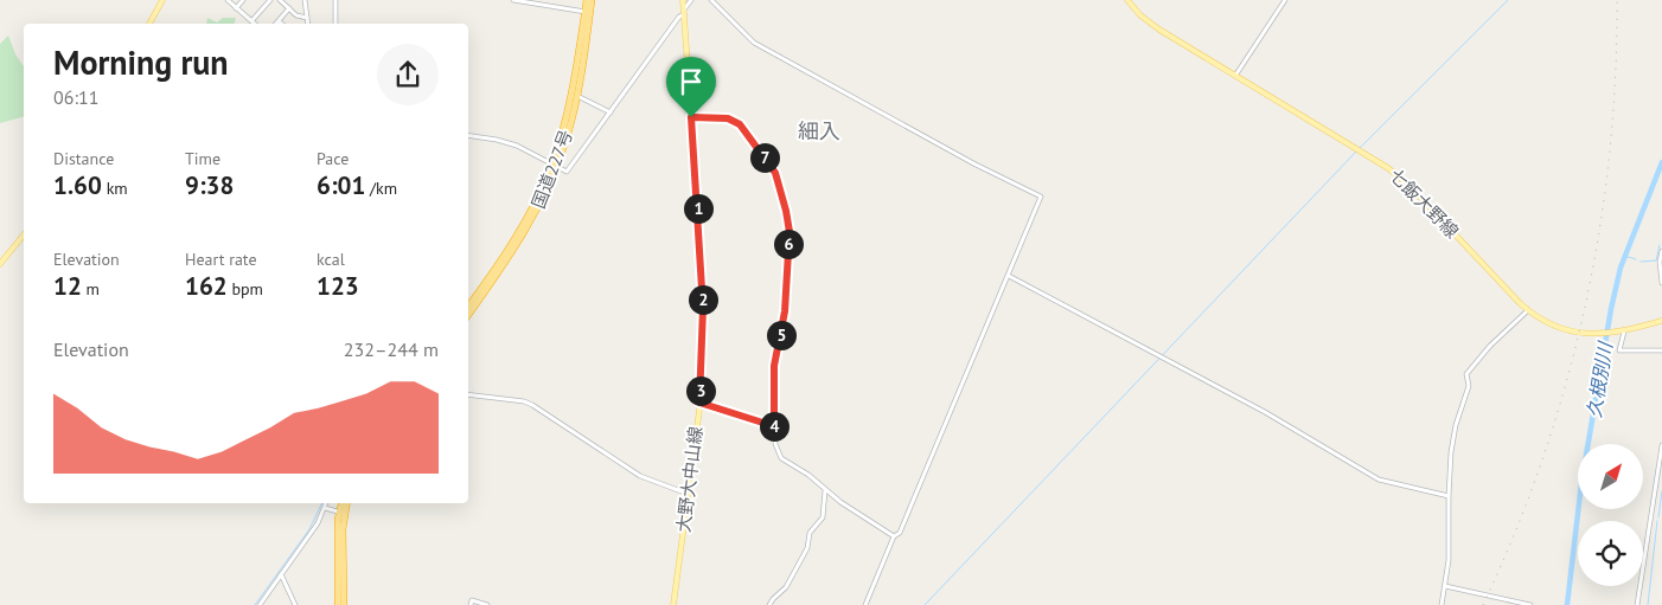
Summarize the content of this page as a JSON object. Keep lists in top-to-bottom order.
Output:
{
  "streets": {
    "highway": ["国道227号"],
    "main road": ["七飯大野線", "大野大中山線"]
  },
  "districts": ["細入"],
  "water": ["久根別川"],
  "north": "top right",
  "page": {
    "heading": ["Morning run", "06:11"],
    "stats": [
      ["Distance", "1.60 km"],
      ["Time", "9:38"],
      ["Pace", "6:01 /km"],
      ["Elevation", "12 m"],
      ["Heart rate", "162 bpm"],
      ["kcal", "123"]
    ],
    "pins": [
      "7",
      "1",
      "6",
      "2",
      "5",
      "3",
      "4"
    ],
    "chart": ["Elevation", "232–244 m"]
  }
}
